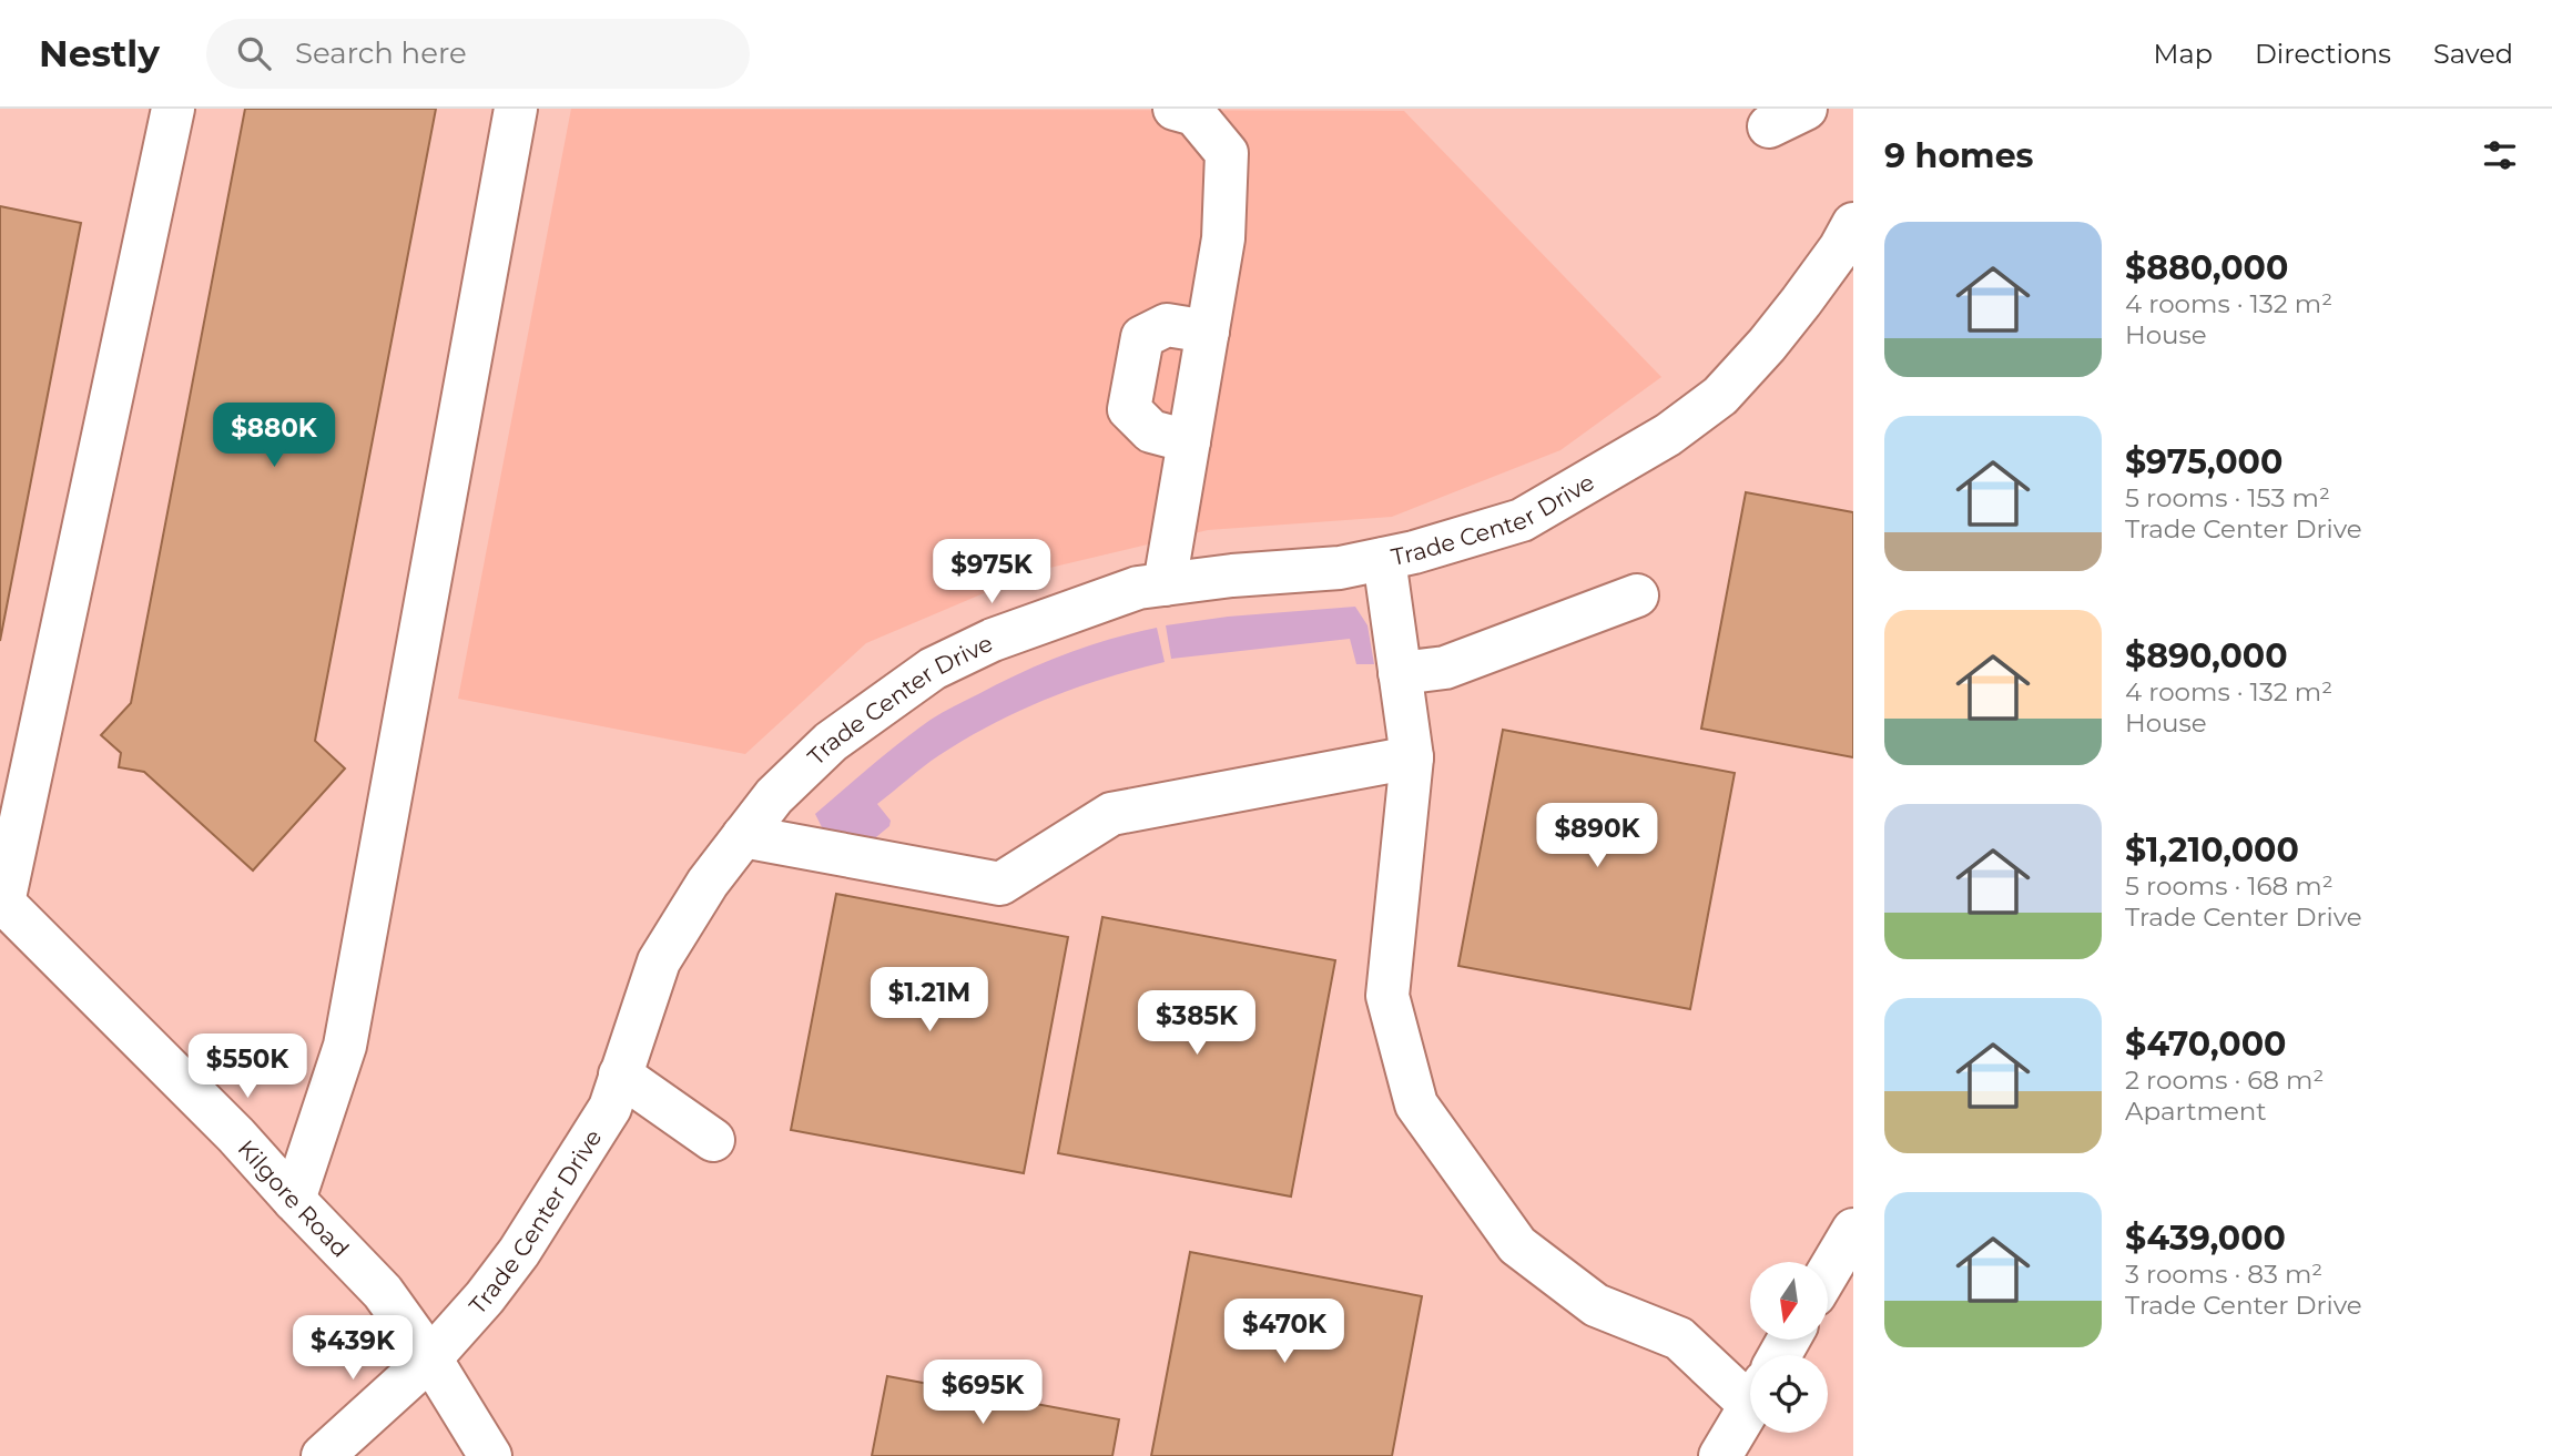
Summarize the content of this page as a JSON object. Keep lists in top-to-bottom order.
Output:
{
  "streets": {
    "street": ["Trade Center Drive", "Kilgore Road"]
  },
  "crossings": [
    ["Trade Center Drive", "Kilgore Road"]
  ],
  "north": "bottom",
  "page": {
    "header": "Nestly",
    "search": "Search here",
    "nav": ["Map", "Directions", "Saved"],
    "heading": "9 homes",
    "list": [
      {
        "name": "$880,000",
        "note": "4 rooms · 132 m² · House"
      },
      {
        "name": "$975,000",
        "note": "5 rooms · 153 m² · Trade Center Drive"
      },
      {
        "name": "$890,000",
        "note": "4 rooms · 132 m² · House"
      },
      {
        "name": "$1,210,000",
        "note": "5 rooms · 168 m² · Trade Center Drive"
      },
      {
        "name": "$470,000",
        "note": "2 rooms · 68 m² · Apartment"
      },
      {
        "name": "$439,000",
        "note": "3 rooms · 83 m² · Trade Center Drive"
      }
    ],
    "price": [
      "$880K",
      "$975K",
      "$890K",
      "$1.21M",
      "$385K",
      "$550K",
      "$470K",
      "$439K",
      "$695K"
    ]
  }
}
